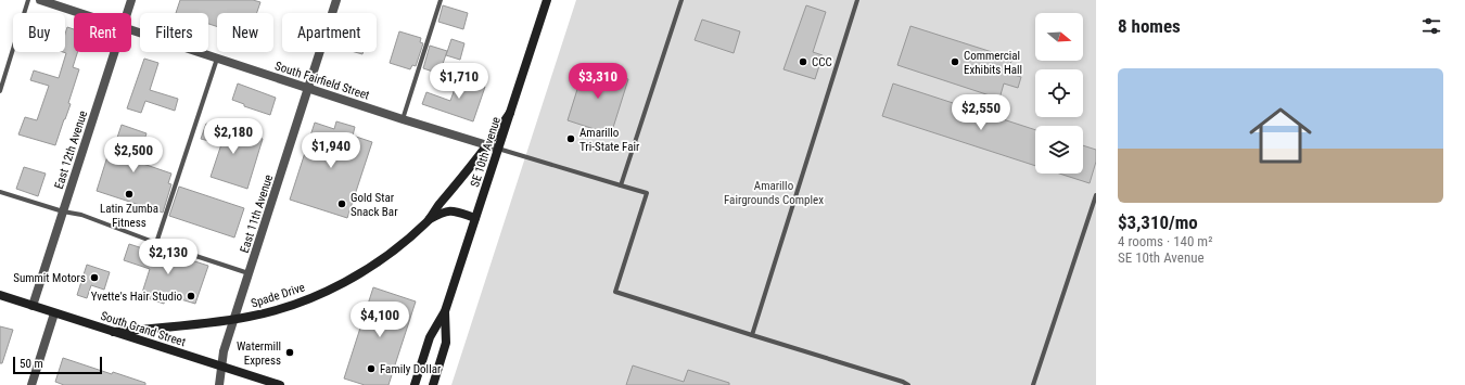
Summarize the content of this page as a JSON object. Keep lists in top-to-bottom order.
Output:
{
  "streets": {
    "main road": ["SE 10th Avenue", "Spade Drive", "South Grand Street"],
    "street": ["South Fairfield Street", "East 12th Avenue", "East 11th Avenue"]
  },
  "crossings": [
    ["South Fairfield Street", "SE 10th Avenue"],
    ["South Fairfield Street", "East 11th Avenue"],
    ["South Fairfield Street", "Spade Drive"],
    ["East 12th Avenue", "South Grand Street"],
    ["SE 10th Avenue", "Spade Drive"],
    ["East 11th Avenue", "Spade Drive"],
    ["East 11th Avenue", "South Grand Street"],
    ["Spade Drive", "South Grand Street"]
  ],
  "parks": ["Amarillo Fairgrounds Complex"],
  "places": [
    "CCC",
    "Commercial Exhibits Hall",
    "Amarillo Tri-State Fair",
    "Latin Zumba Fitness",
    "Gold Star Snack Bar",
    "Summit Motors",
    "Yvette's Hair Studio",
    "Watermill Express",
    "Family Dollar"
  ],
  "scale_bar": "50 m",
  "north": "right",
  "page": {
    "heading": "8 homes",
    "chip": [
      "Buy",
      "Rent",
      "Filters",
      "New",
      "Apartment"
    ],
    "list": [
      {
        "name": "$3,310/mo",
        "note": "4 rooms · 140 m² · SE 10th Avenue"
      }
    ],
    "price": [
      "$1,710",
      "$3,310",
      "$2,550",
      "$2,180",
      "$1,940",
      "$2,500",
      "$2,130",
      "$4,100"
    ],
    "scale": "50 m"
  }
}
